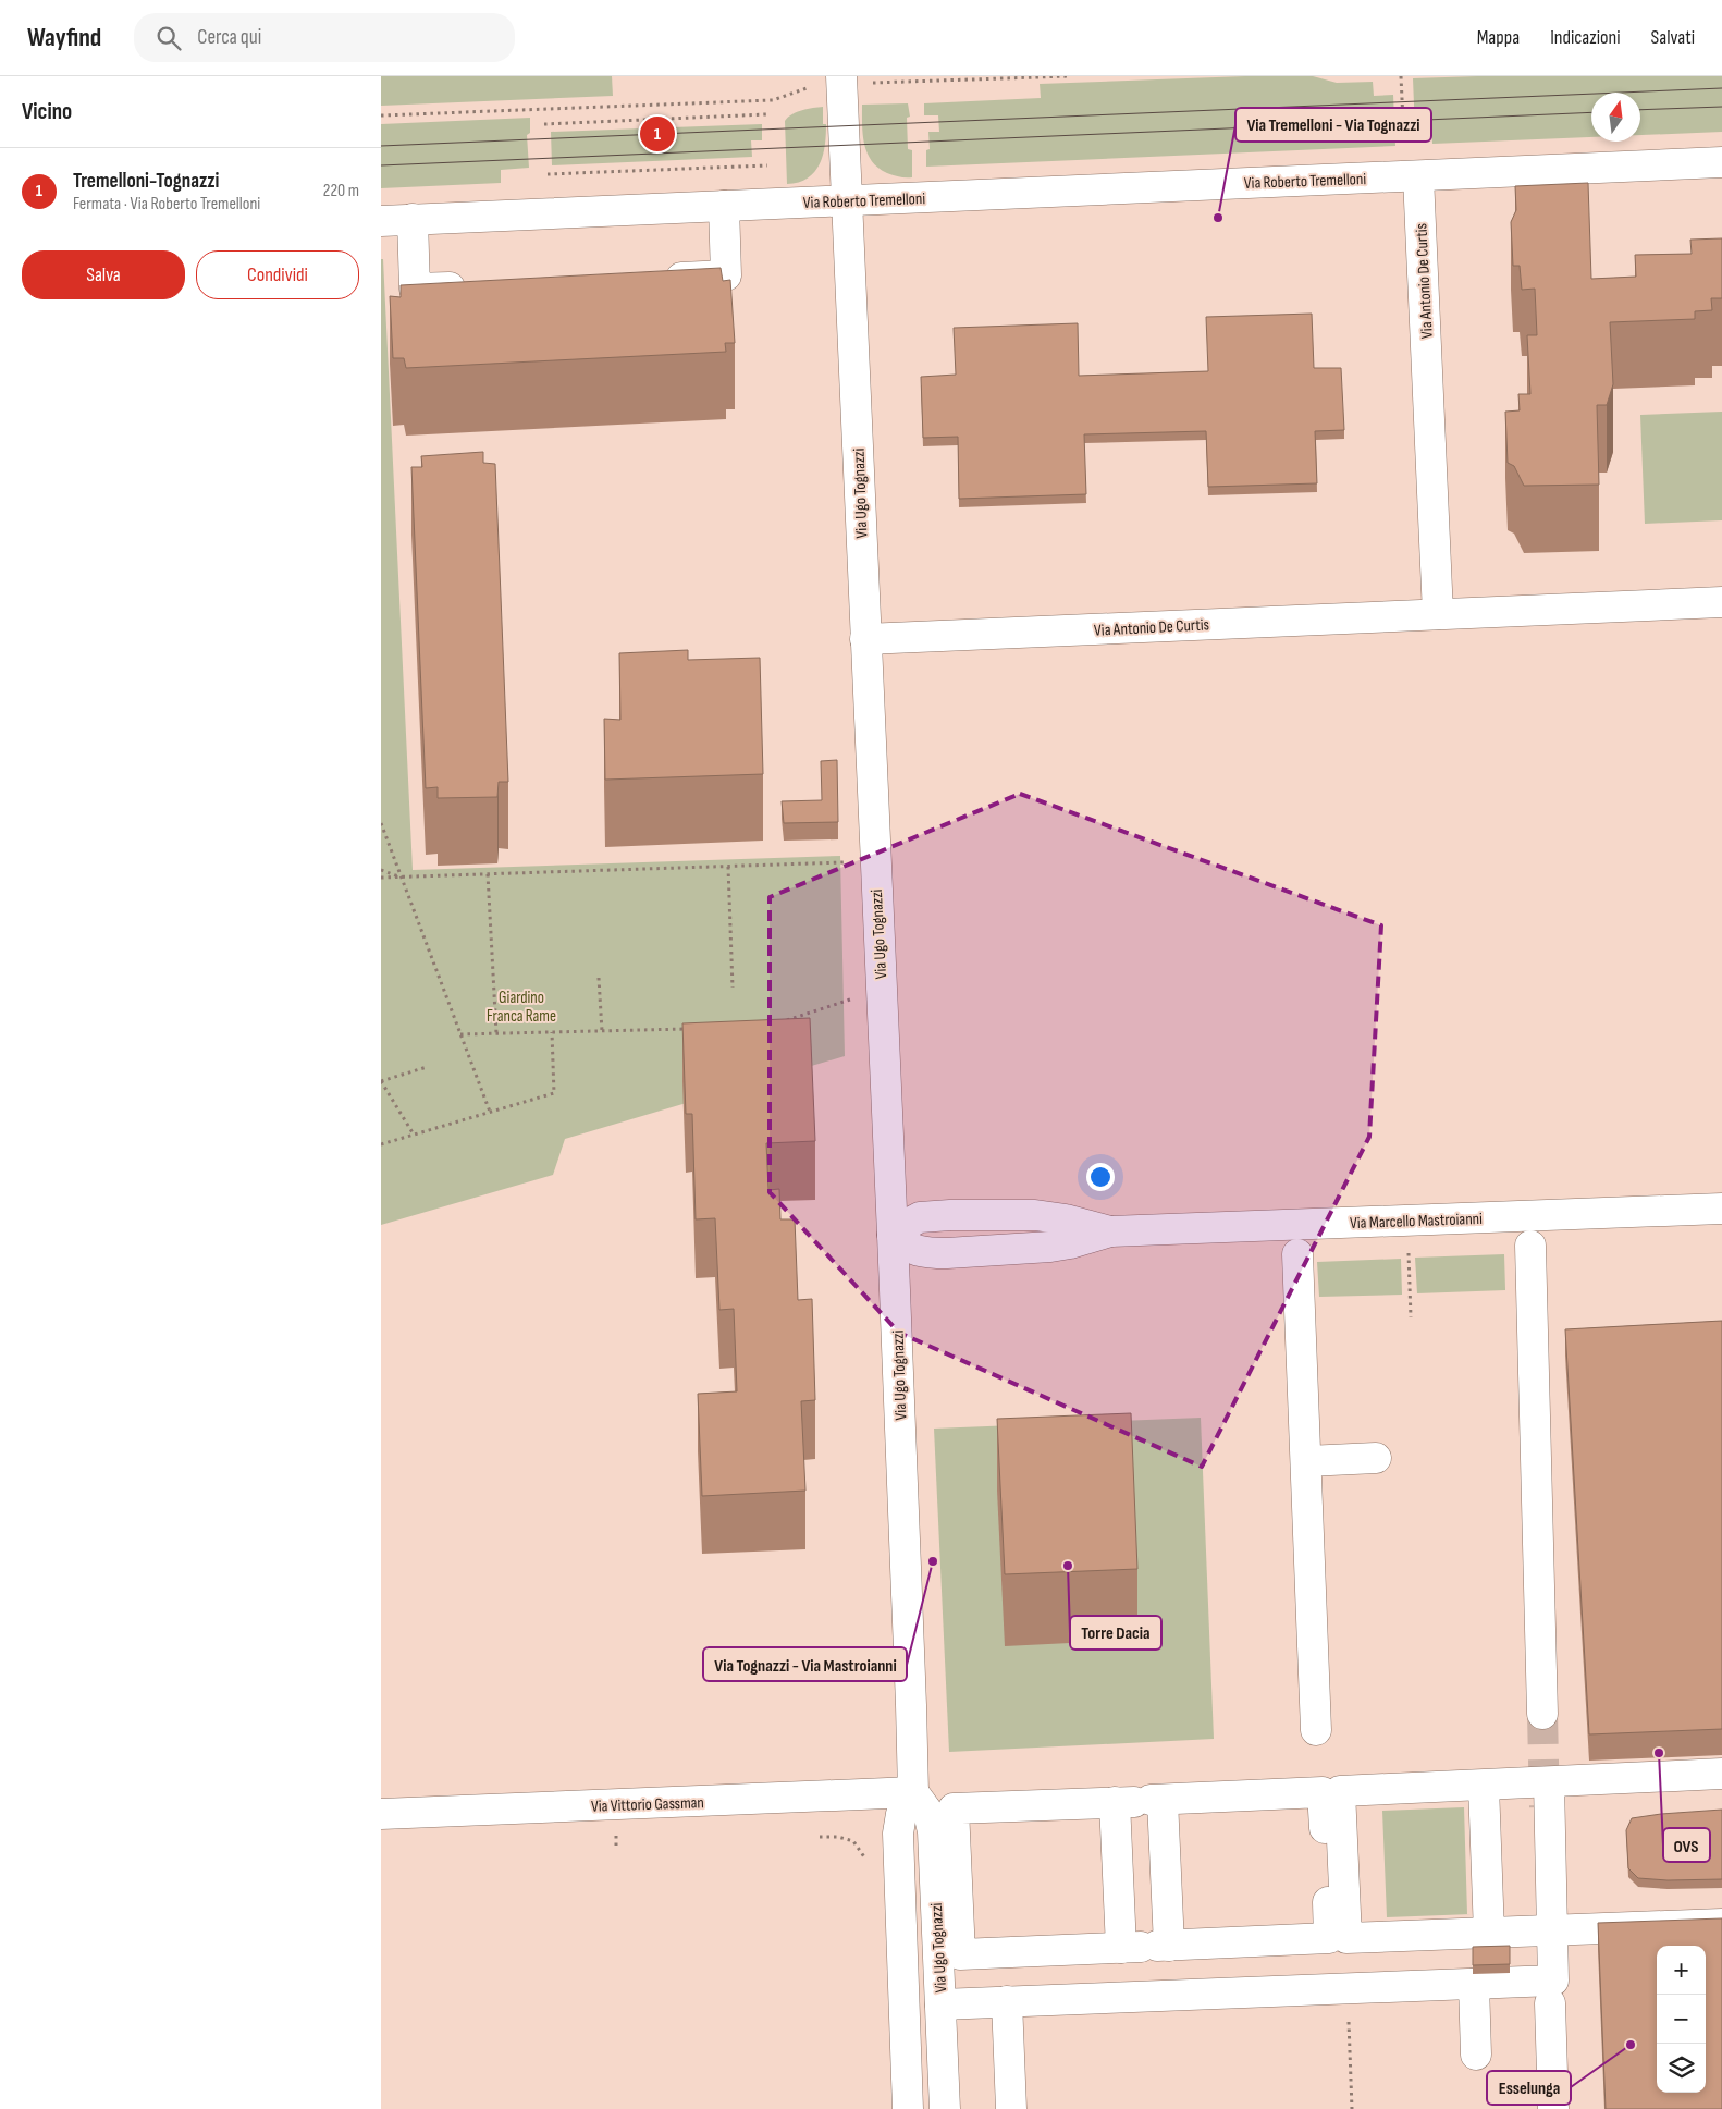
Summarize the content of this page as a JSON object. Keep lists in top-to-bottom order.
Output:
{
  "streets": {
    "street": [
      "Via Roberto Tremelloni",
      "Via Antonio De Curtis",
      "Via Ugo Tognazzi",
      "Via Marcello Mastroianni",
      "Via Vittorio Gassman"
    ]
  },
  "crossings": [
    ["Via Roberto Tremelloni", "Via Antonio De Curtis"],
    ["Via Roberto Tremelloni", "Via Ugo Tognazzi"],
    ["Via Antonio De Curtis", "Via Ugo Tognazzi"],
    ["Via Ugo Tognazzi", "Via Marcello Mastroianni"],
    ["Via Ugo Tognazzi", "Via Vittorio Gassman"]
  ],
  "parks": ["Giardino Franca Rame"],
  "places": [
    "Via Tremelloni - Via Tognazzi",
    "Via Tognazzi - Via Mastroianni",
    "Torre Dacia",
    "OVS",
    "Esselunga"
  ],
  "north": "top",
  "page": {
    "header": "Wayfind",
    "search": "Cerca qui",
    "nav": ["Mappa", "Indicazioni", "Salvati"],
    "heading": "Vicino",
    "pins": "1",
    "list": [
      {
        "mark": "1",
        "name": "Tremelloni-Tognazzi",
        "note": "Fermata · Via Roberto Tremelloni",
        "value": "220 m"
      }
    ],
    "buttons": ["Salva", "Condividi"],
    "map_buttons": ["+", "−"]
  }
}
